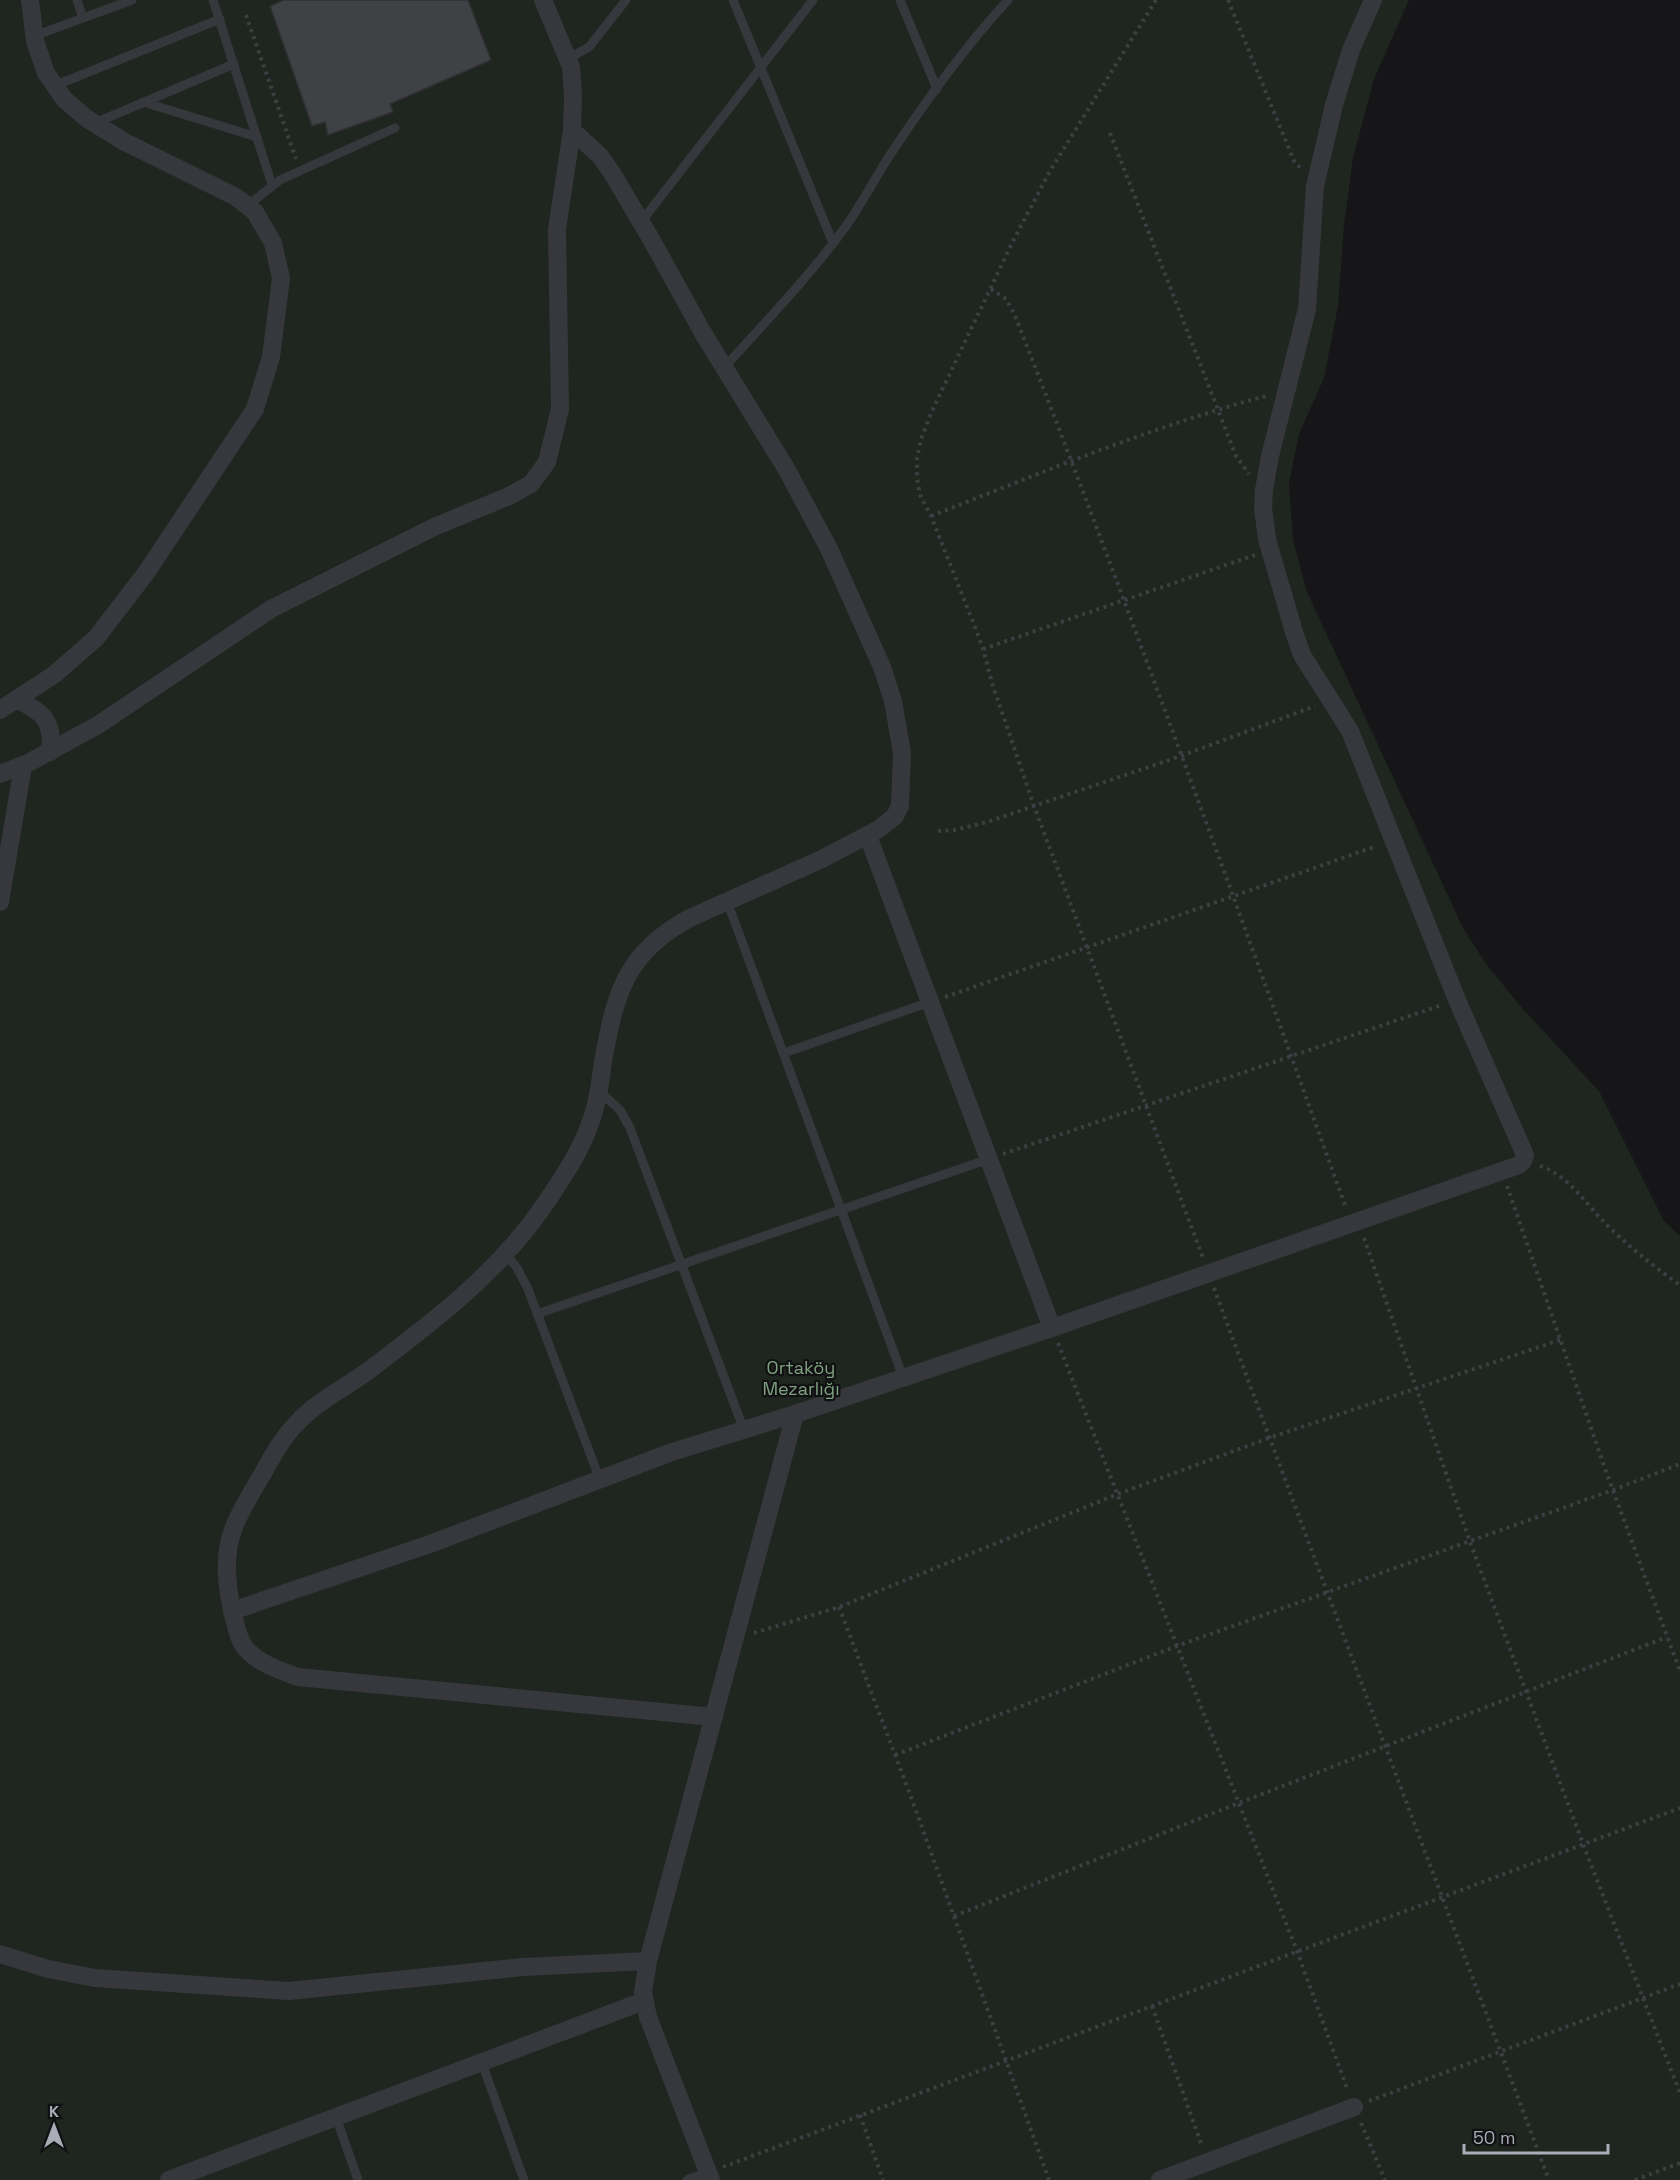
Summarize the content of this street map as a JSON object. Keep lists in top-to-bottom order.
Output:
{
  "parks": ["Ortaköy Mezarlığı"],
  "scale_bar": "50 m",
  "north": "top"
}
